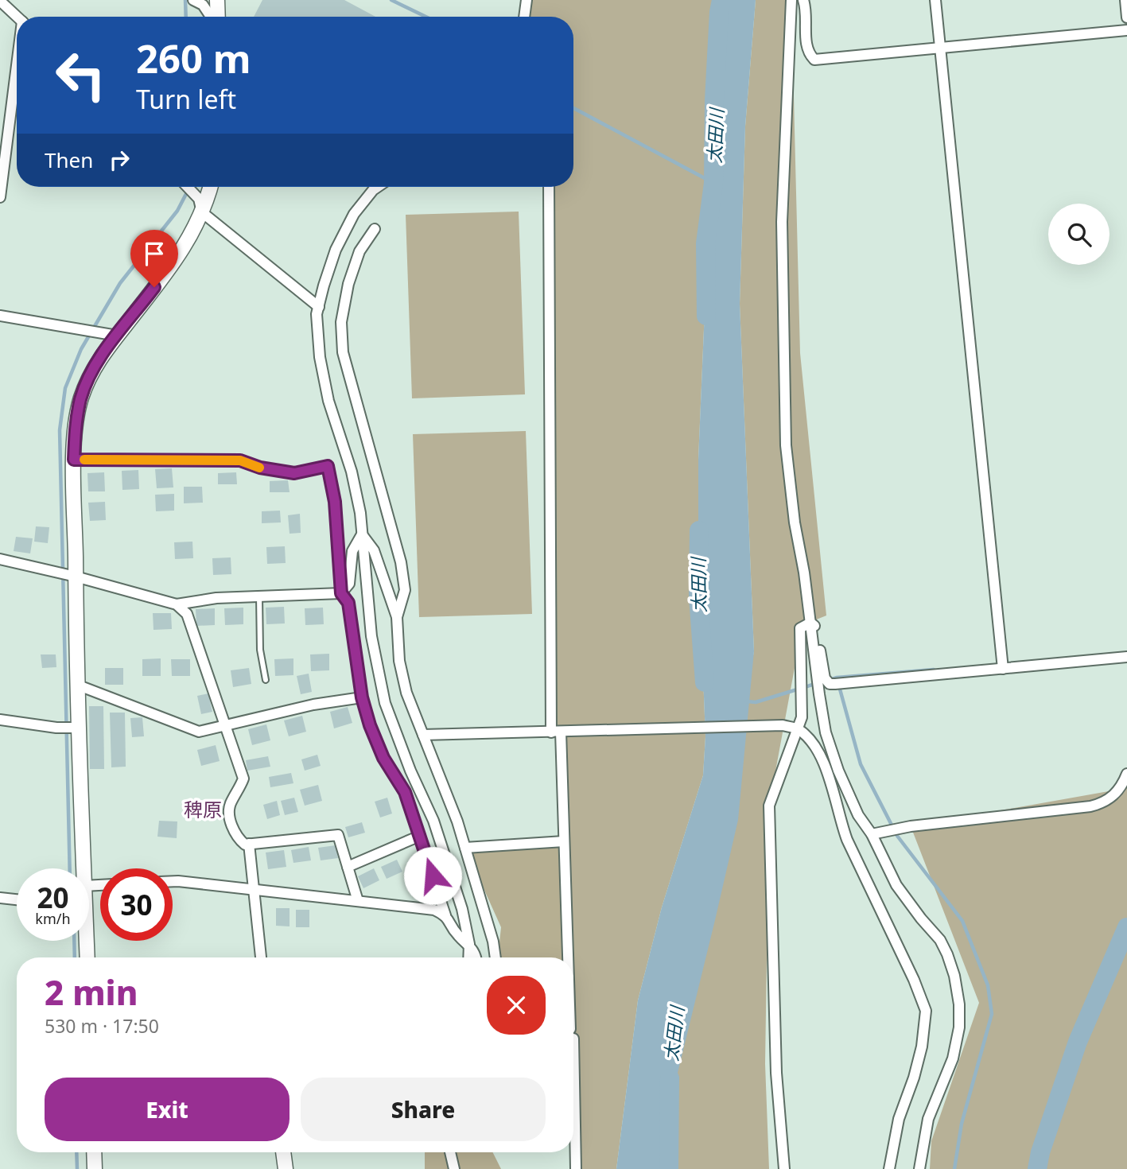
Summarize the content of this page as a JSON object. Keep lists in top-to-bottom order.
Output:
{
  "districts": ["稗原"],
  "water": ["太田川"],
  "page": {
    "turn": ["260 m", "Turn left"],
    "then": "Then",
    "speed": "20 km/h",
    "limit": "30",
    "heading": ["2 min", "530 m · 17:50"],
    "buttons": ["Exit", "Share"]
  }
}
